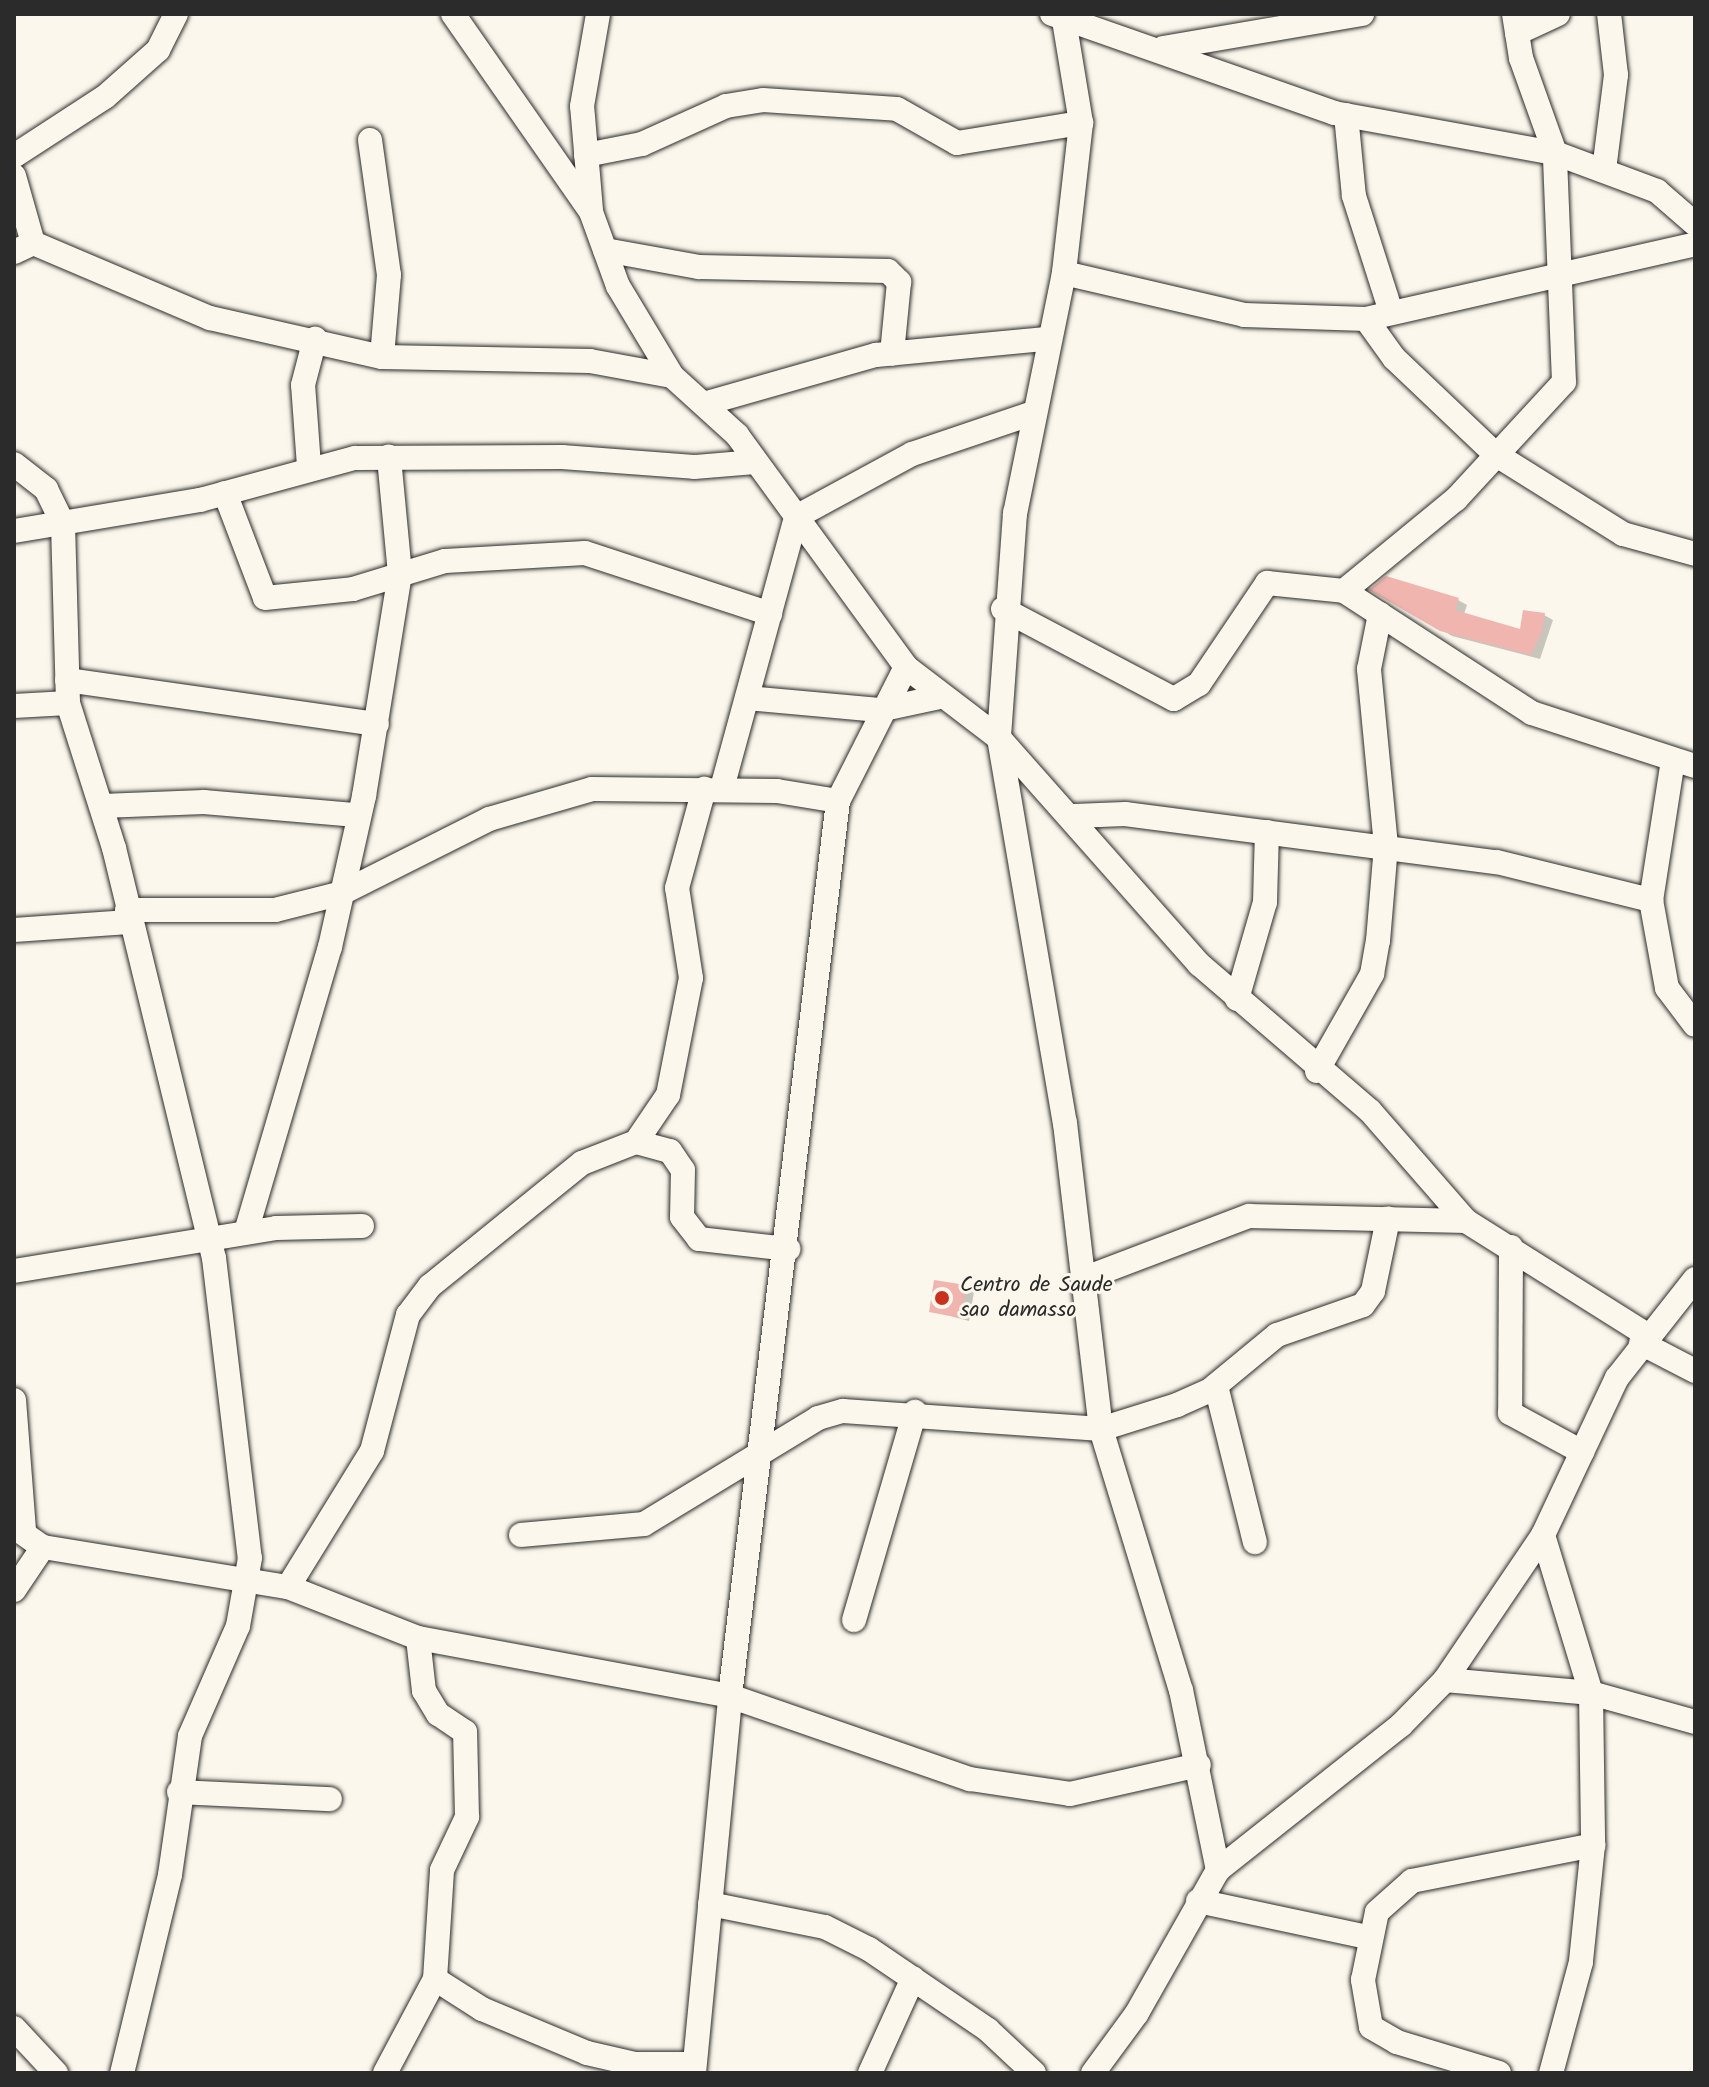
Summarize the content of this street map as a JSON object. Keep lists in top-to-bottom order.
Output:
{
  "places": ["Centro de Saude sao damasso"]
}
